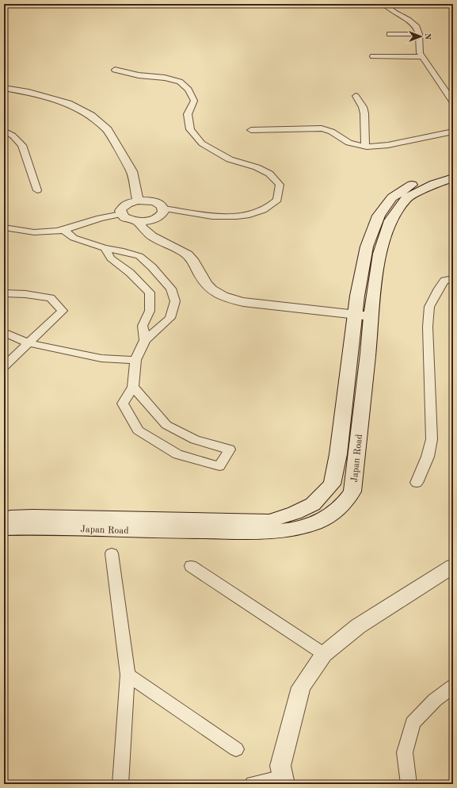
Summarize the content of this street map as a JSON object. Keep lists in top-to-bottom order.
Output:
{
  "streets": {
    "main road": ["Japan Road"]
  },
  "north": "right"
}
